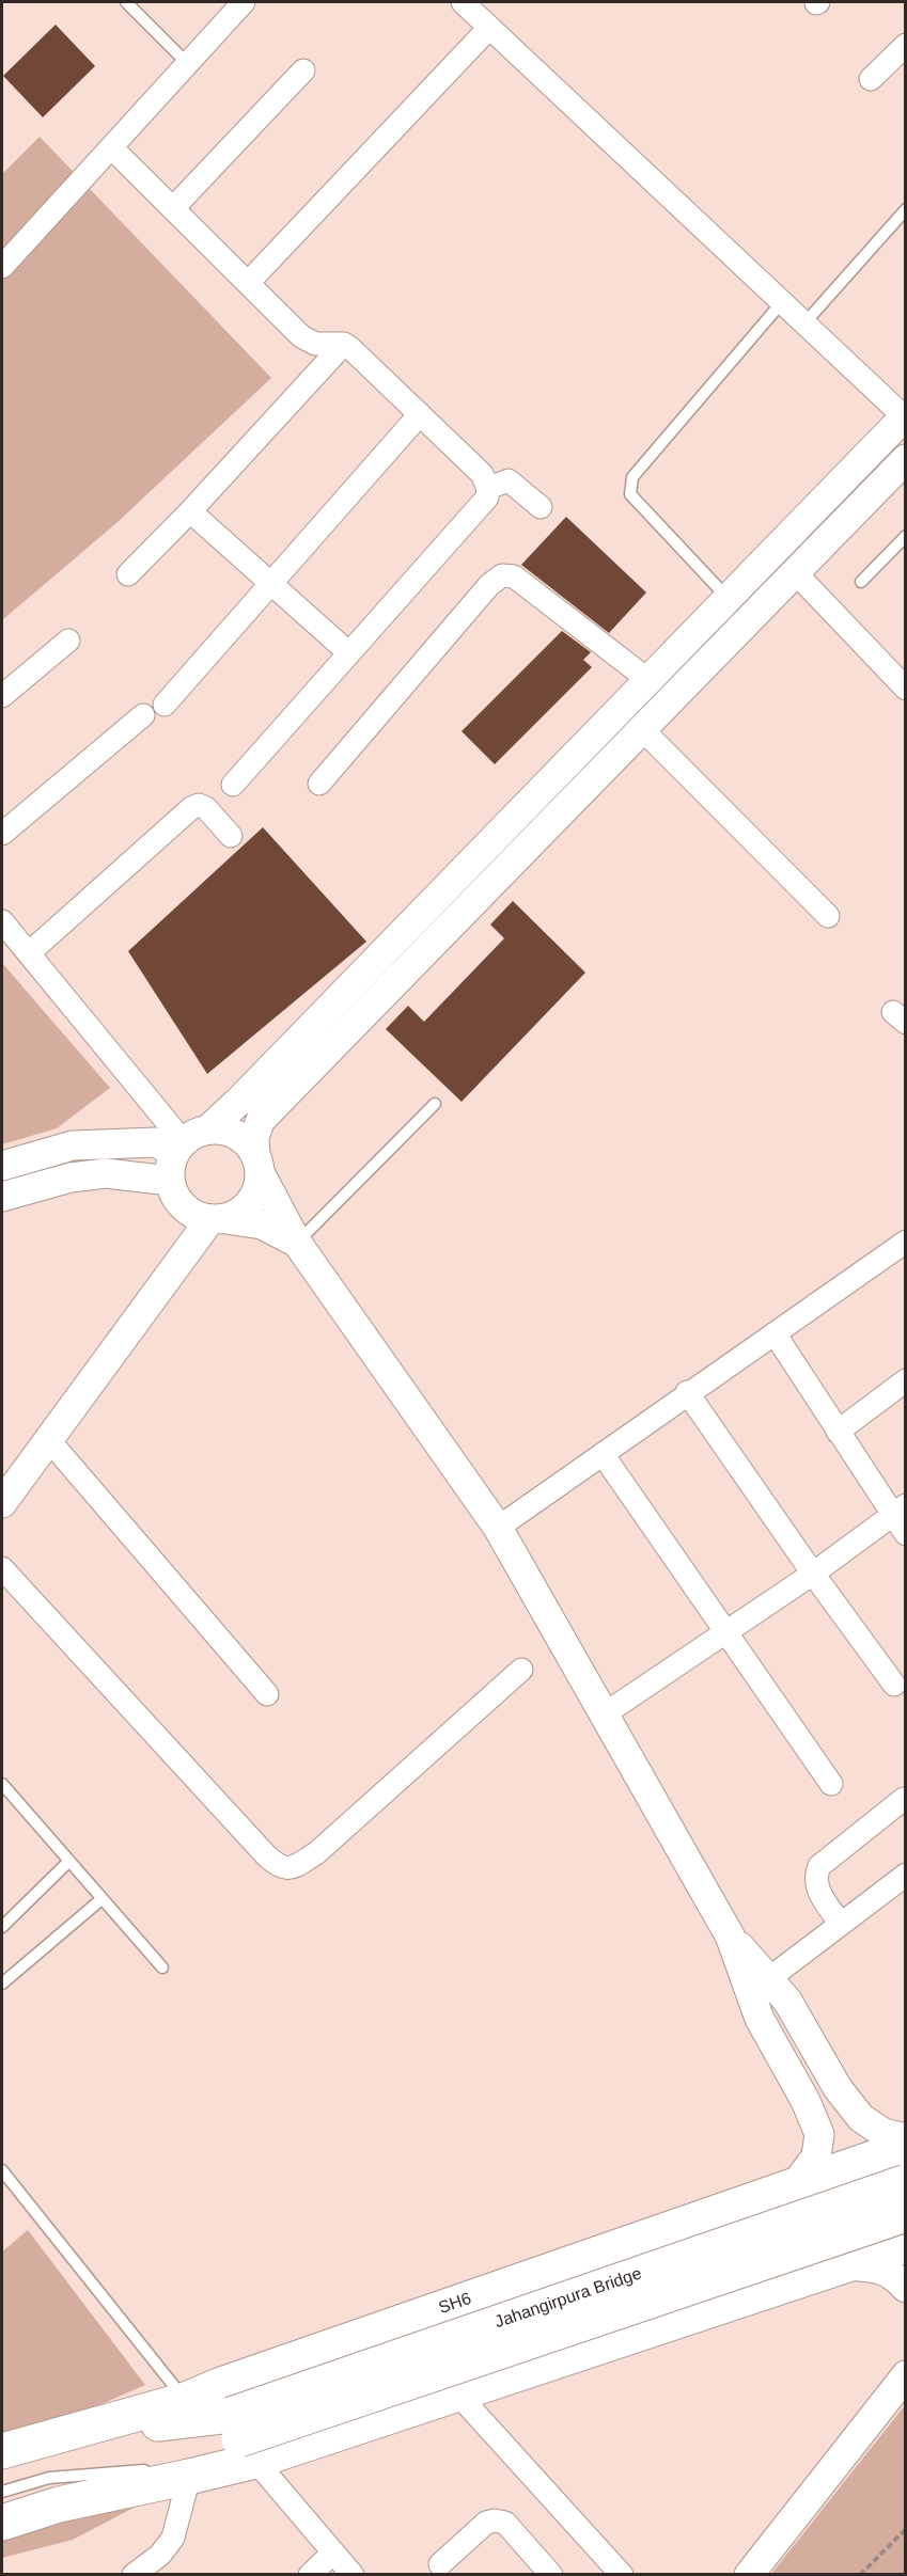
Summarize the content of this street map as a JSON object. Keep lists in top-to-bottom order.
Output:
{
  "streets": {
    "main road": ["Jahangirpura Bridge", "SH6"]
  }
}
